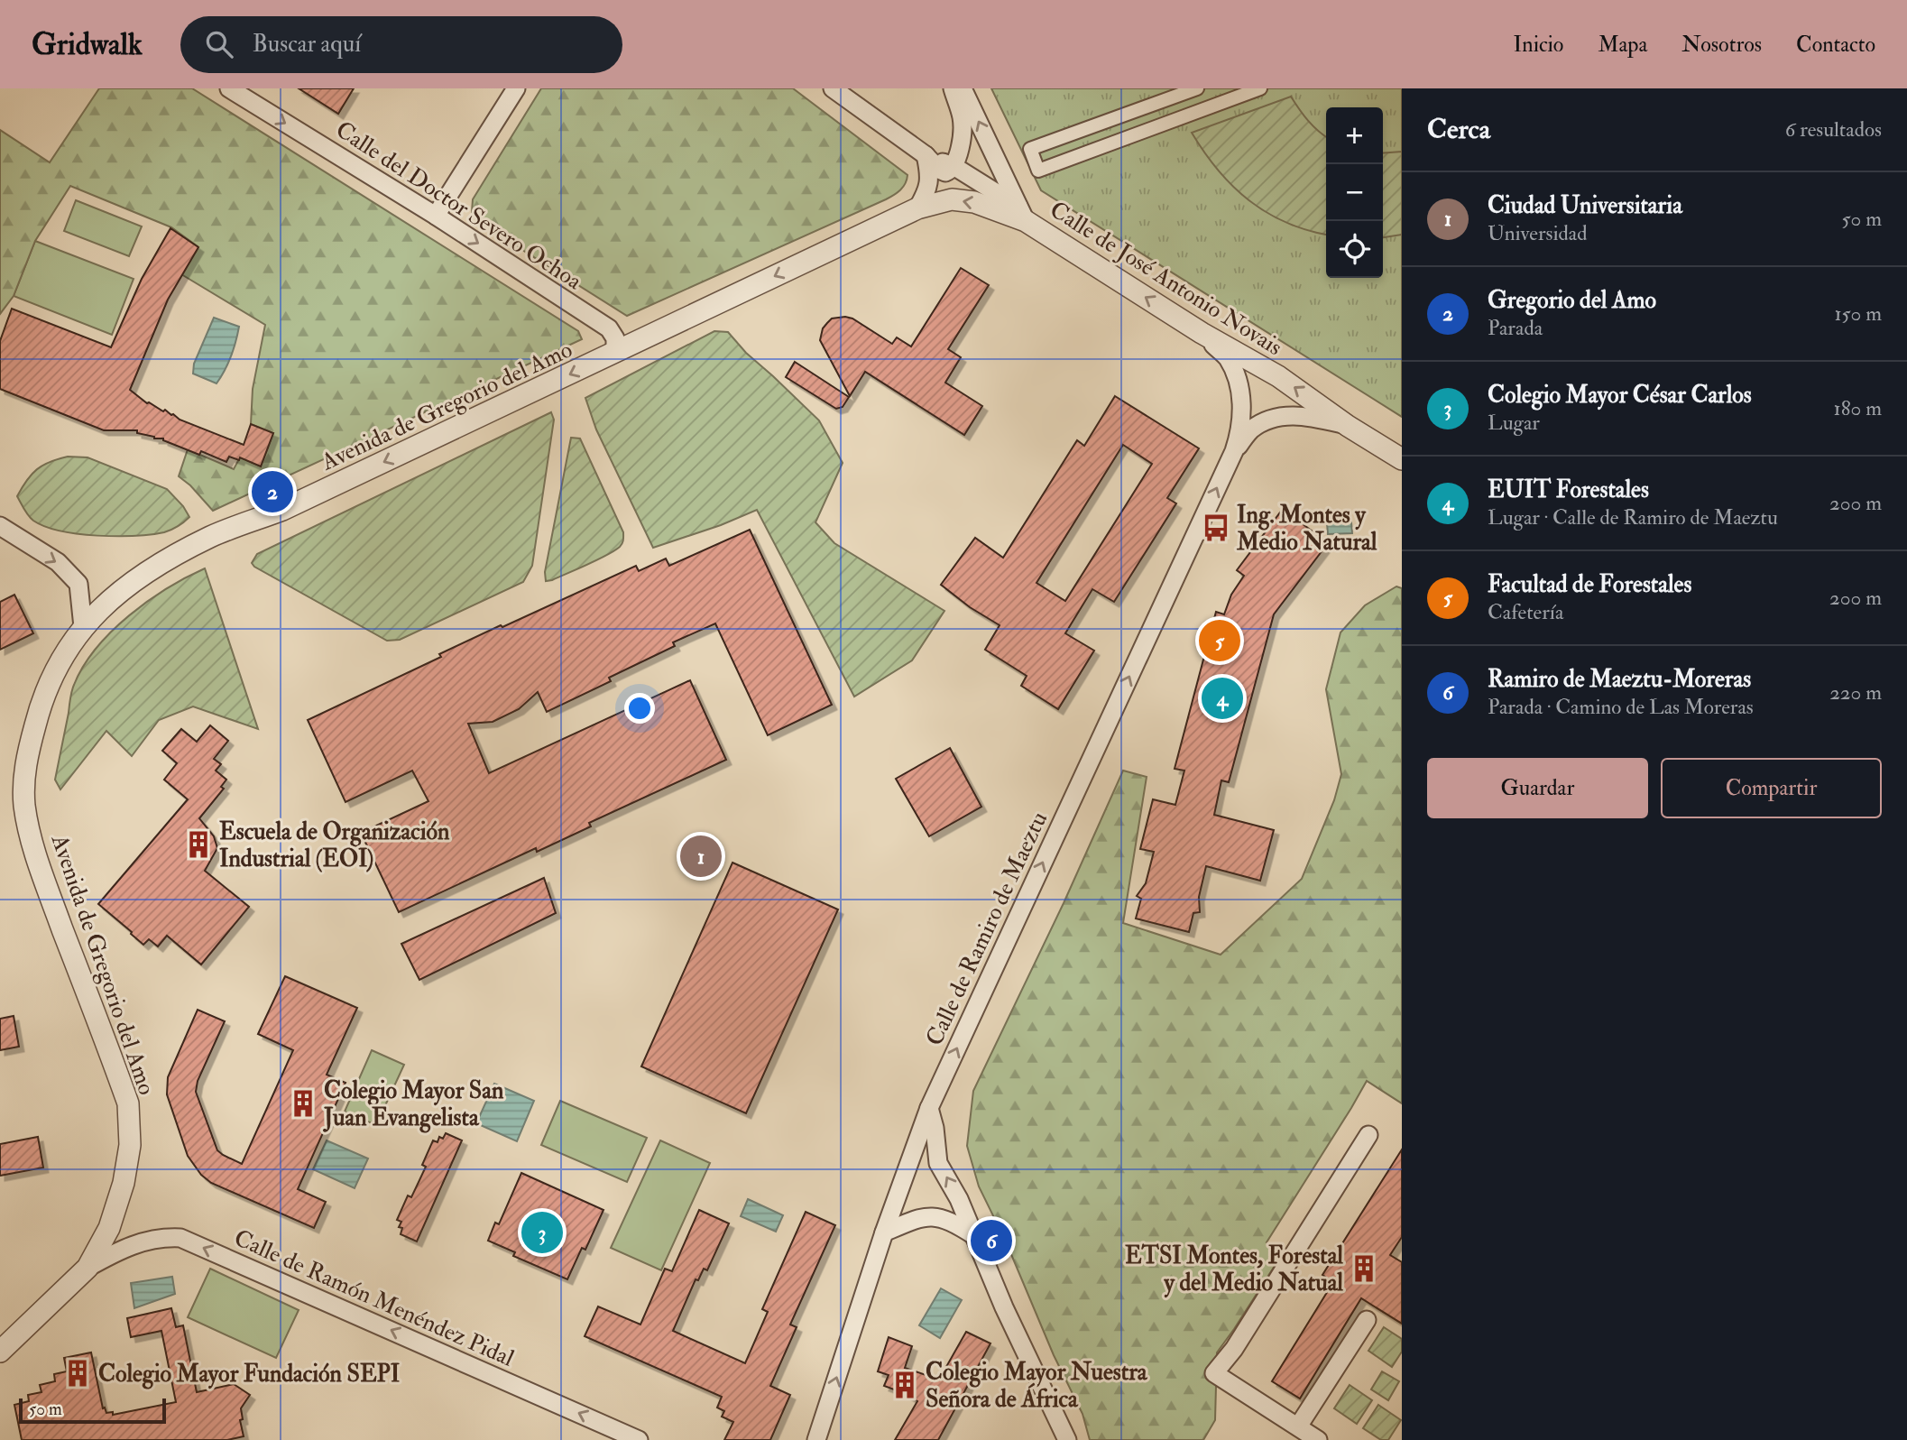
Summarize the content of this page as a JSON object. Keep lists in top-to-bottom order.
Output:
{
  "streets": {
    "street": [
      "Calle del Doctor Severo Ochoa",
      "Calle de José Antonio Novais",
      "Avenida de Gregorio del Amo",
      "Calle de Ramiro de Maeztu",
      "Calle de Ramón Menéndez Pidal"
    ]
  },
  "crossings": [
    ["Calle del Doctor Severo Ochoa", "Avenida de Gregorio del Amo"],
    ["Calle de José Antonio Novais", "Avenida de Gregorio del Amo"],
    ["Calle de José Antonio Novais", "Calle de Ramiro de Maeztu"],
    ["Avenida de Gregorio del Amo", "Calle de Ramón Menéndez Pidal"]
  ],
  "one_way": [
    "Calle del Doctor Severo Ochoa",
    "Avenida de Gregorio del Amo",
    "Calle de Ramiro de Maeztu",
    "Calle de Ramón Menéndez Pidal"
  ],
  "places": {
    "bus stop": ["Ing. Montes y Medio Natural"],
    "building": [
      "Escuela de Organización Industrial (EOI)",
      "Colegio Mayor San Juan Evangelista",
      "ETSI Montes, Forestal y del Medio Natual",
      "Colegio Mayor Fundación SEPI",
      "Colegio Mayor Nuestra Señora de África"
    ]
  },
  "scale_bar": "50 m",
  "page": {
    "header": "Gridwalk",
    "search": "Buscar aquí",
    "nav": [
      "Inicio",
      "Mapa",
      "Nosotros",
      "Contacto"
    ],
    "heading": ["Cerca", "6 resultados"],
    "map_buttons": ["+", "−"],
    "list": [
      {
        "mark": "1",
        "name": "Ciudad Universitaria",
        "note": "Universidad",
        "value": "50 m"
      },
      {
        "mark": "2",
        "name": "Gregorio del Amo",
        "note": "Parada",
        "value": "150 m"
      },
      {
        "mark": "3",
        "name": "Colegio Mayor César Carlos",
        "note": "Lugar",
        "value": "180 m"
      },
      {
        "mark": "4",
        "name": "EUIT Forestales",
        "note": "Lugar · Calle de Ramiro de Maeztu",
        "value": "200 m"
      },
      {
        "mark": "5",
        "name": "Facultad de Forestales",
        "note": "Cafetería",
        "value": "200 m"
      },
      {
        "mark": "6",
        "name": "Ramiro de Maeztu-Moreras",
        "note": "Parada · Camino de Las Moreras",
        "value": "220 m"
      }
    ],
    "pins": [
      "2",
      "5",
      "4",
      "1",
      "3",
      "6"
    ],
    "buttons": ["Guardar", "Compartir"],
    "scale": "50 m"
  }
}
